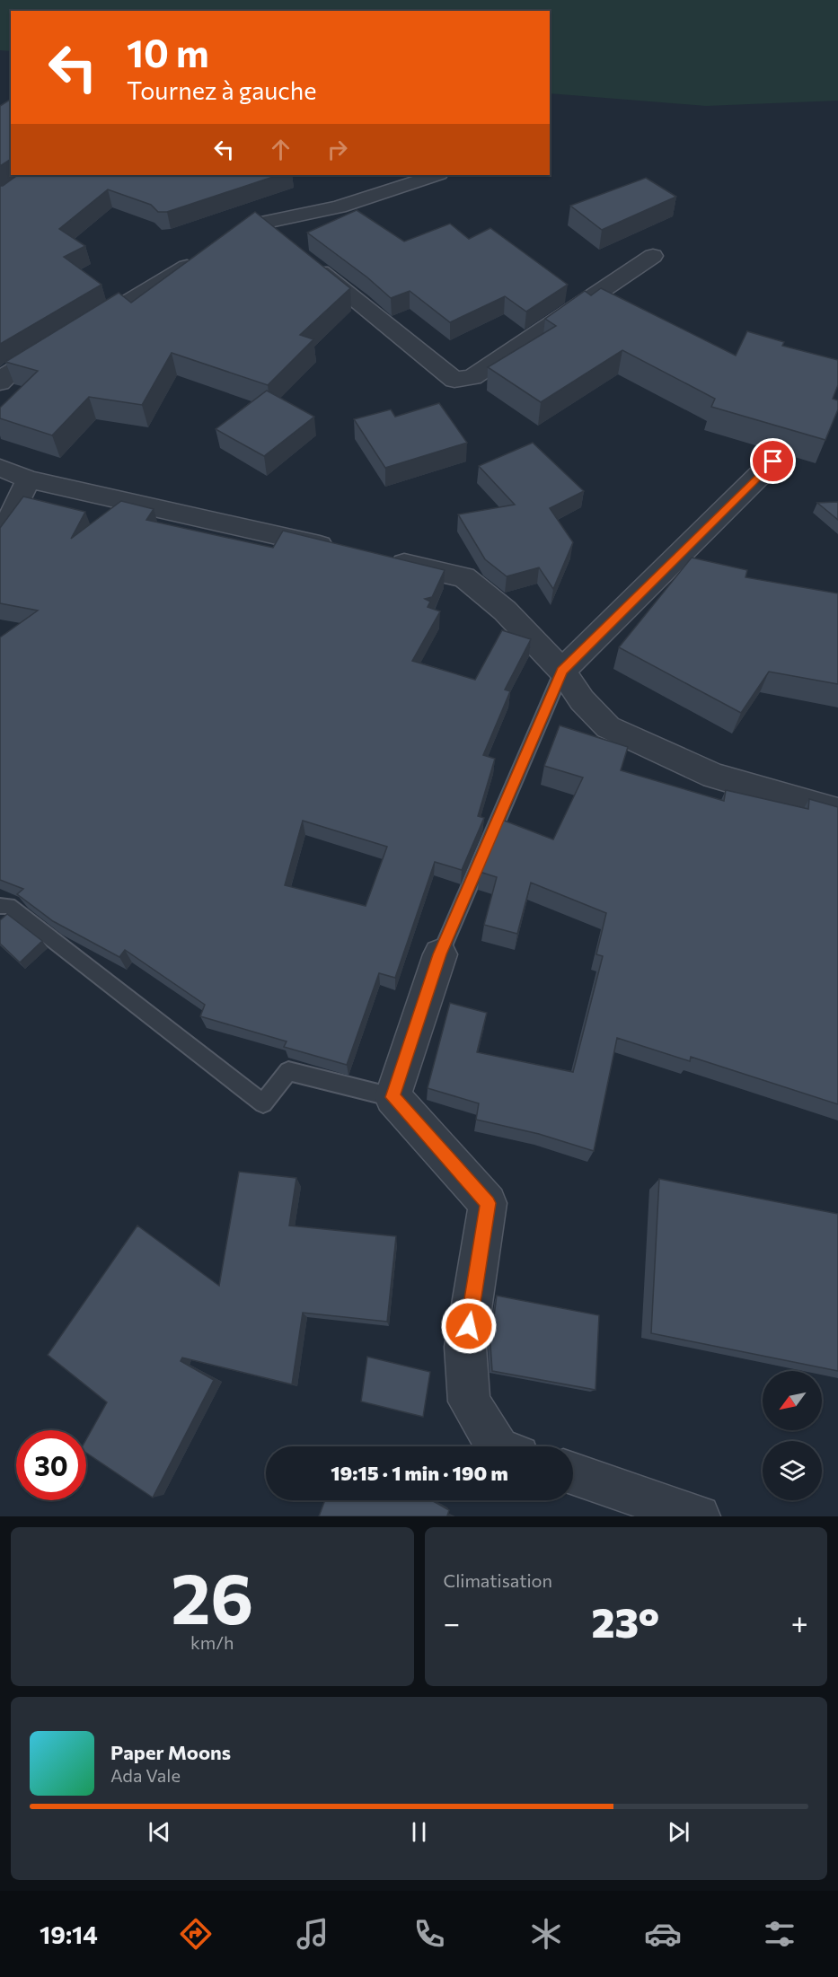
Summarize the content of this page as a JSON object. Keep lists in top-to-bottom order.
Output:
{
  "north": "bottom left",
  "page": {
    "turn": ["10 m", "Tournez à gauche"],
    "limit": "30",
    "trip": "19:15 · 1 min · 190 m",
    "tile": [
      ["26", "km/h"],
      "Climatisation"
    ],
    "heat": ["−", "23°", "+"],
    "song": ["Paper Moons", "Ada Vale"],
    "tabs": "19:14"
  }
}
